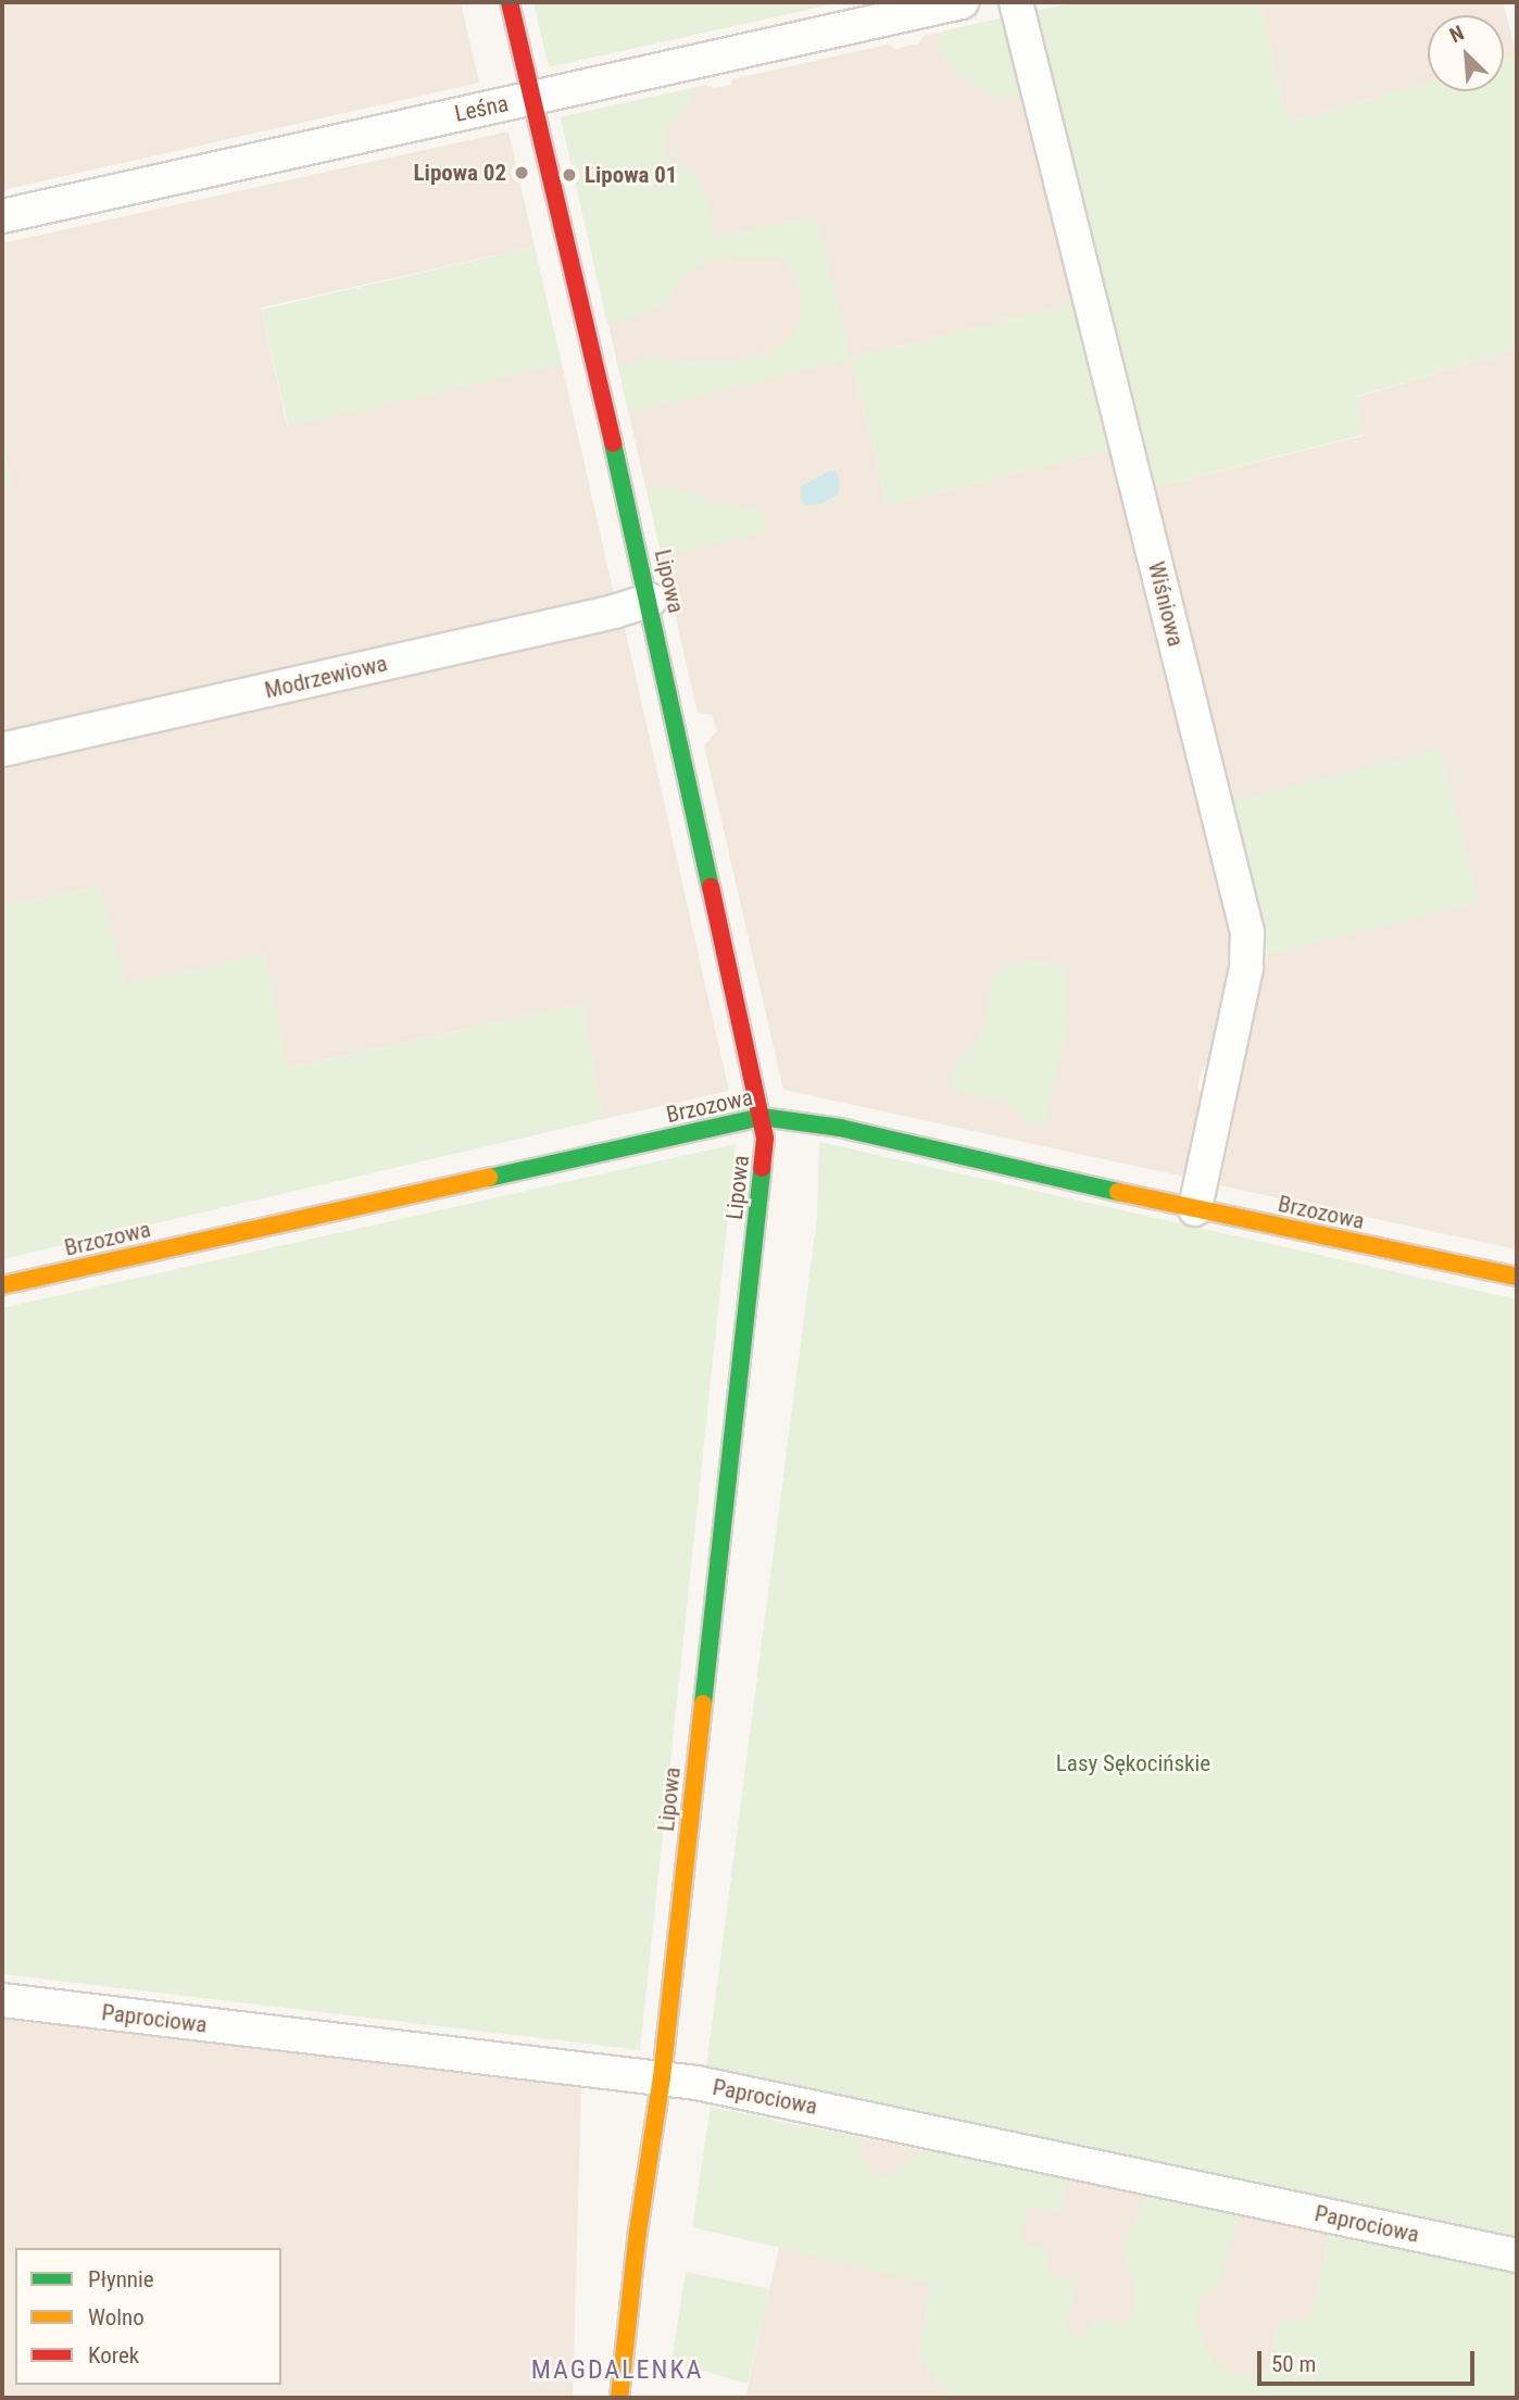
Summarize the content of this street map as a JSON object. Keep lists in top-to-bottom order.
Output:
{
  "streets": {
    "street": [
      "Leśna",
      "Lipowa",
      "Wiśniowa",
      "Modrzewiowa",
      "Brzozowa",
      "Paprociowa"
    ]
  },
  "crossings": [
    ["Leśna", "Lipowa"],
    ["Lipowa", "Modrzewiowa"],
    ["Lipowa", "Brzozowa"],
    ["Lipowa", "Paprociowa"],
    ["Wiśniowa", "Brzozowa"]
  ],
  "districts": ["MAGDALENKA"],
  "parks": ["Lasy Sękocińskie"],
  "places": ["Lipowa 02", "Lipowa 01"],
  "legend": ["Płynnie", "Wolno", "Korek"],
  "scale_bar": "50 m",
  "north": "top left"
}
